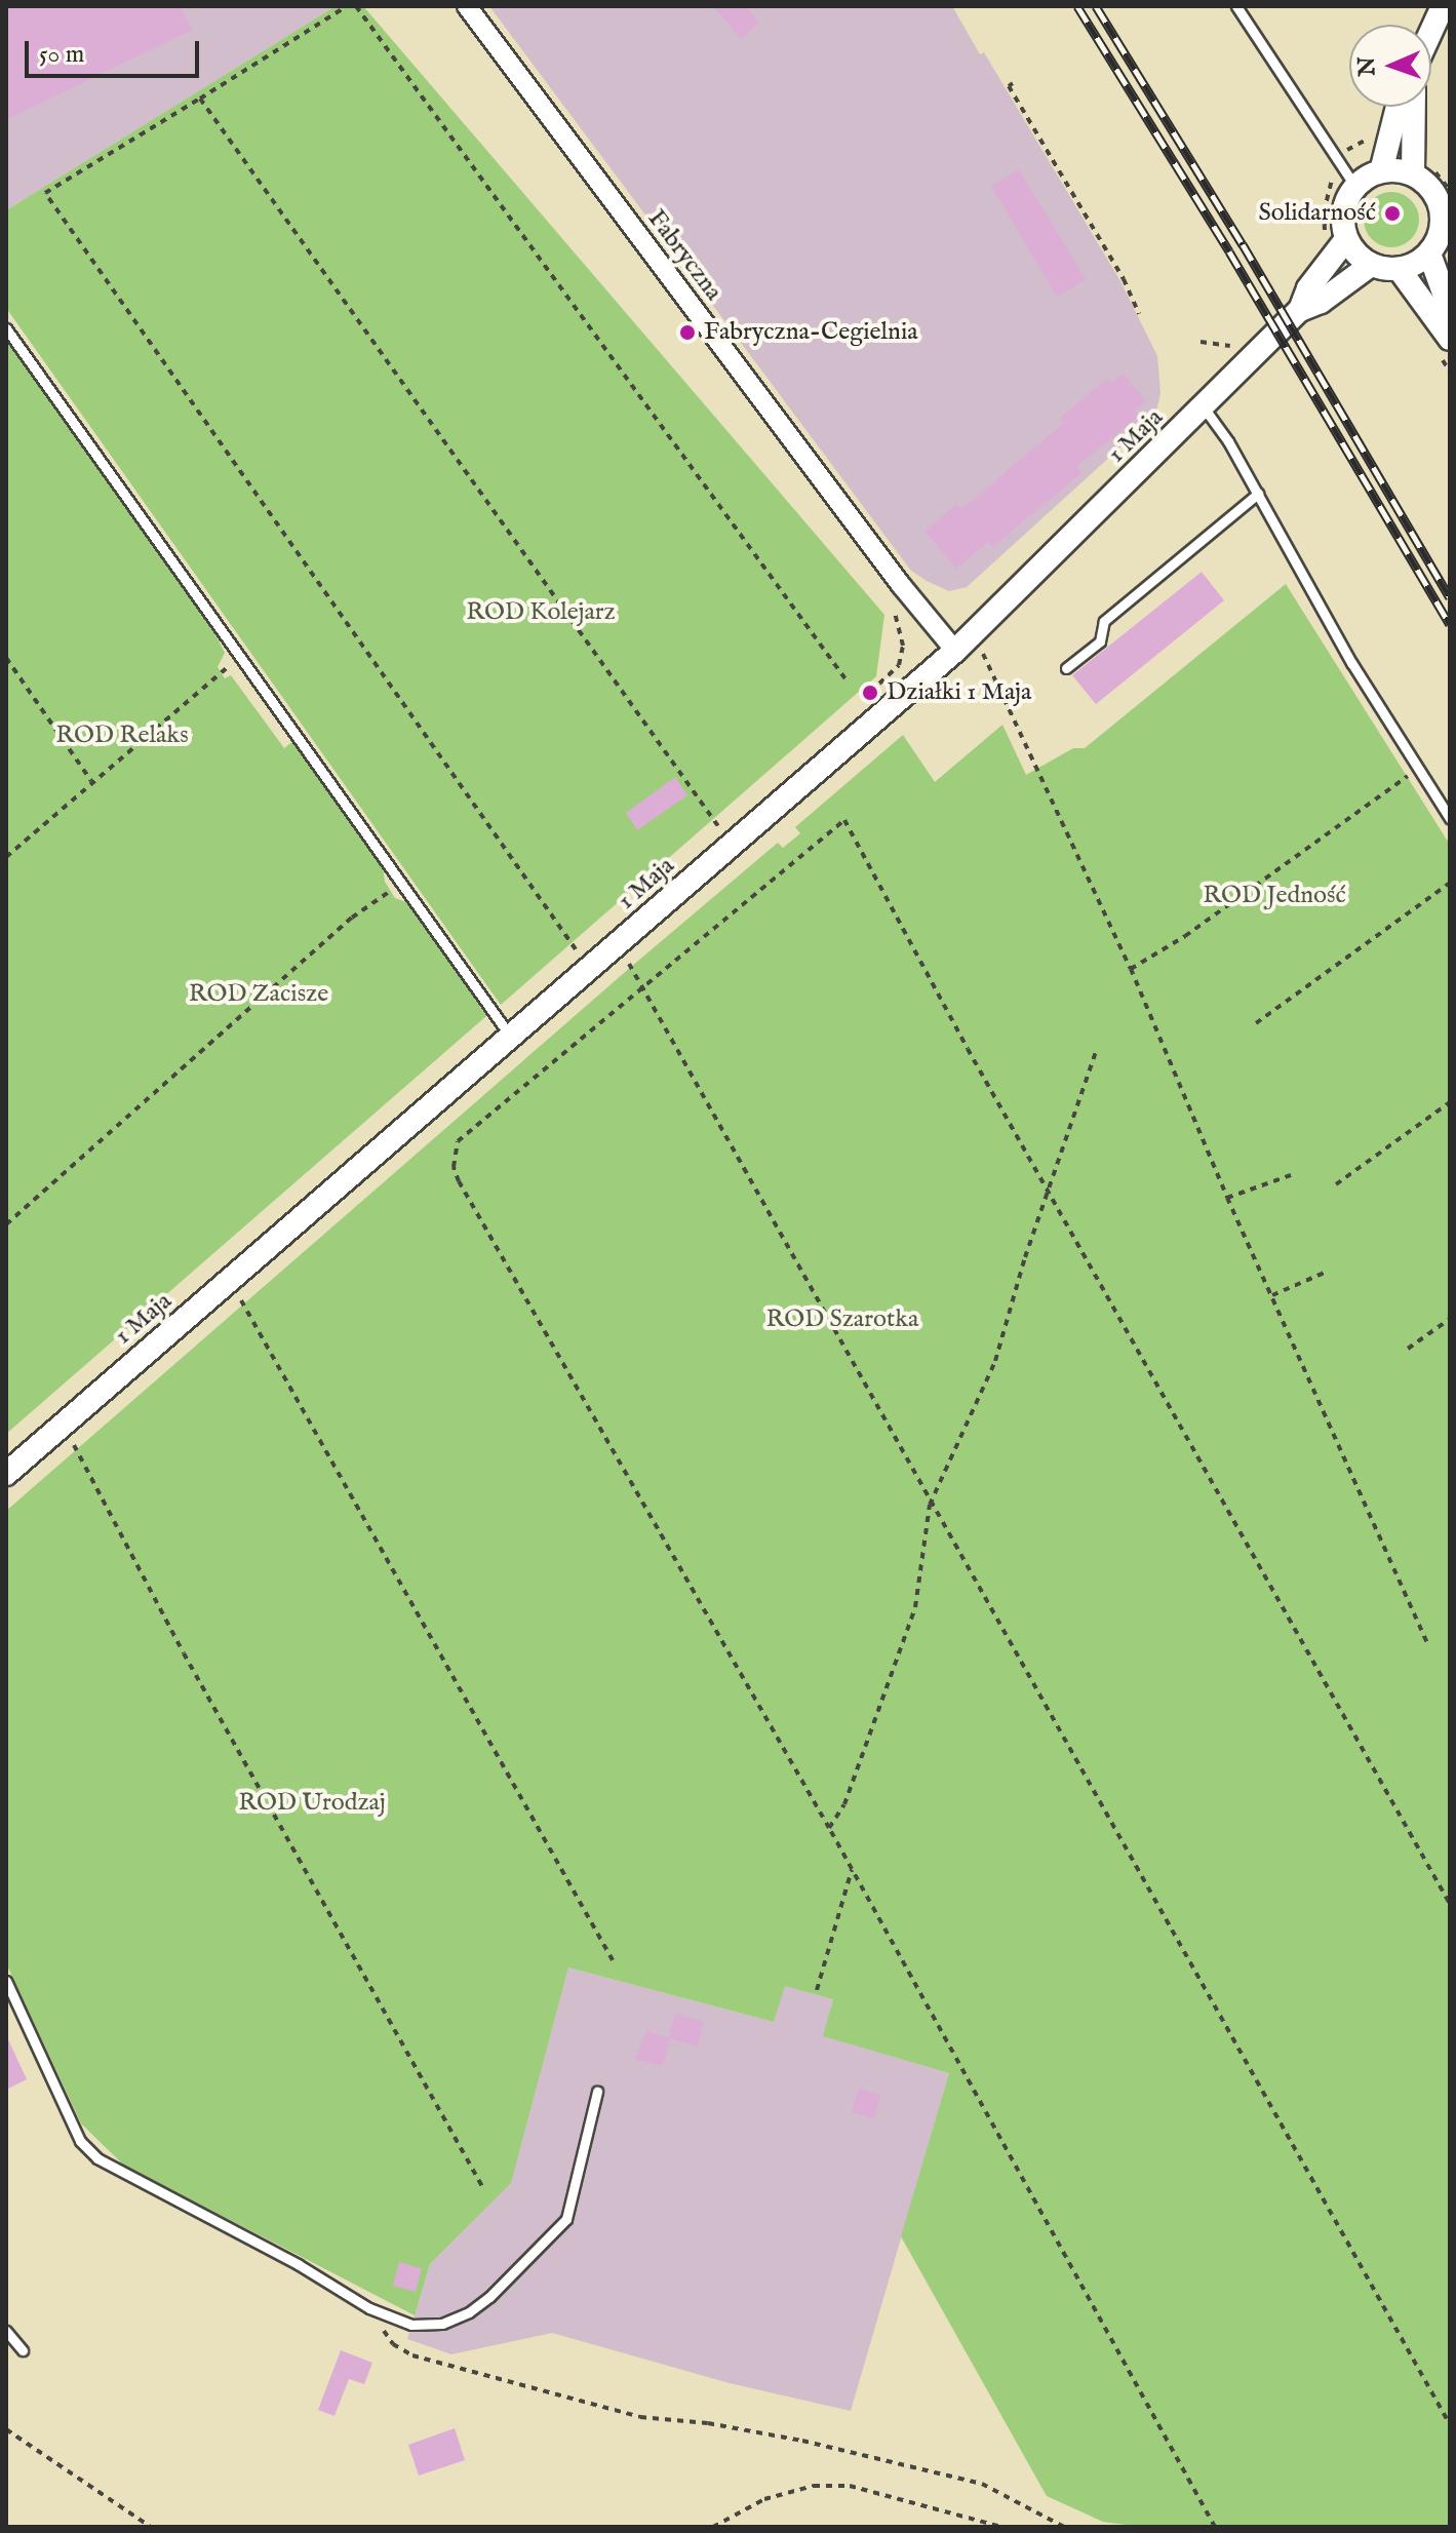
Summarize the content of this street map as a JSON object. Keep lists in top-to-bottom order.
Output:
{
  "streets": {
    "street": ["Fabryczna", "1 Maja"]
  },
  "crossings": [
    ["Fabryczna", "1 Maja"]
  ],
  "parks": [
    "ROD Kolejarz",
    "ROD Relaks",
    "ROD Jedność",
    "ROD Zacisze",
    "ROD Szarotka",
    "ROD Urodzaj"
  ],
  "places": ["Solidarność", "Fabryczna-Cegielnia", "Działki 1 Maja"],
  "scale_bar": "50 m",
  "north": "left"
}
